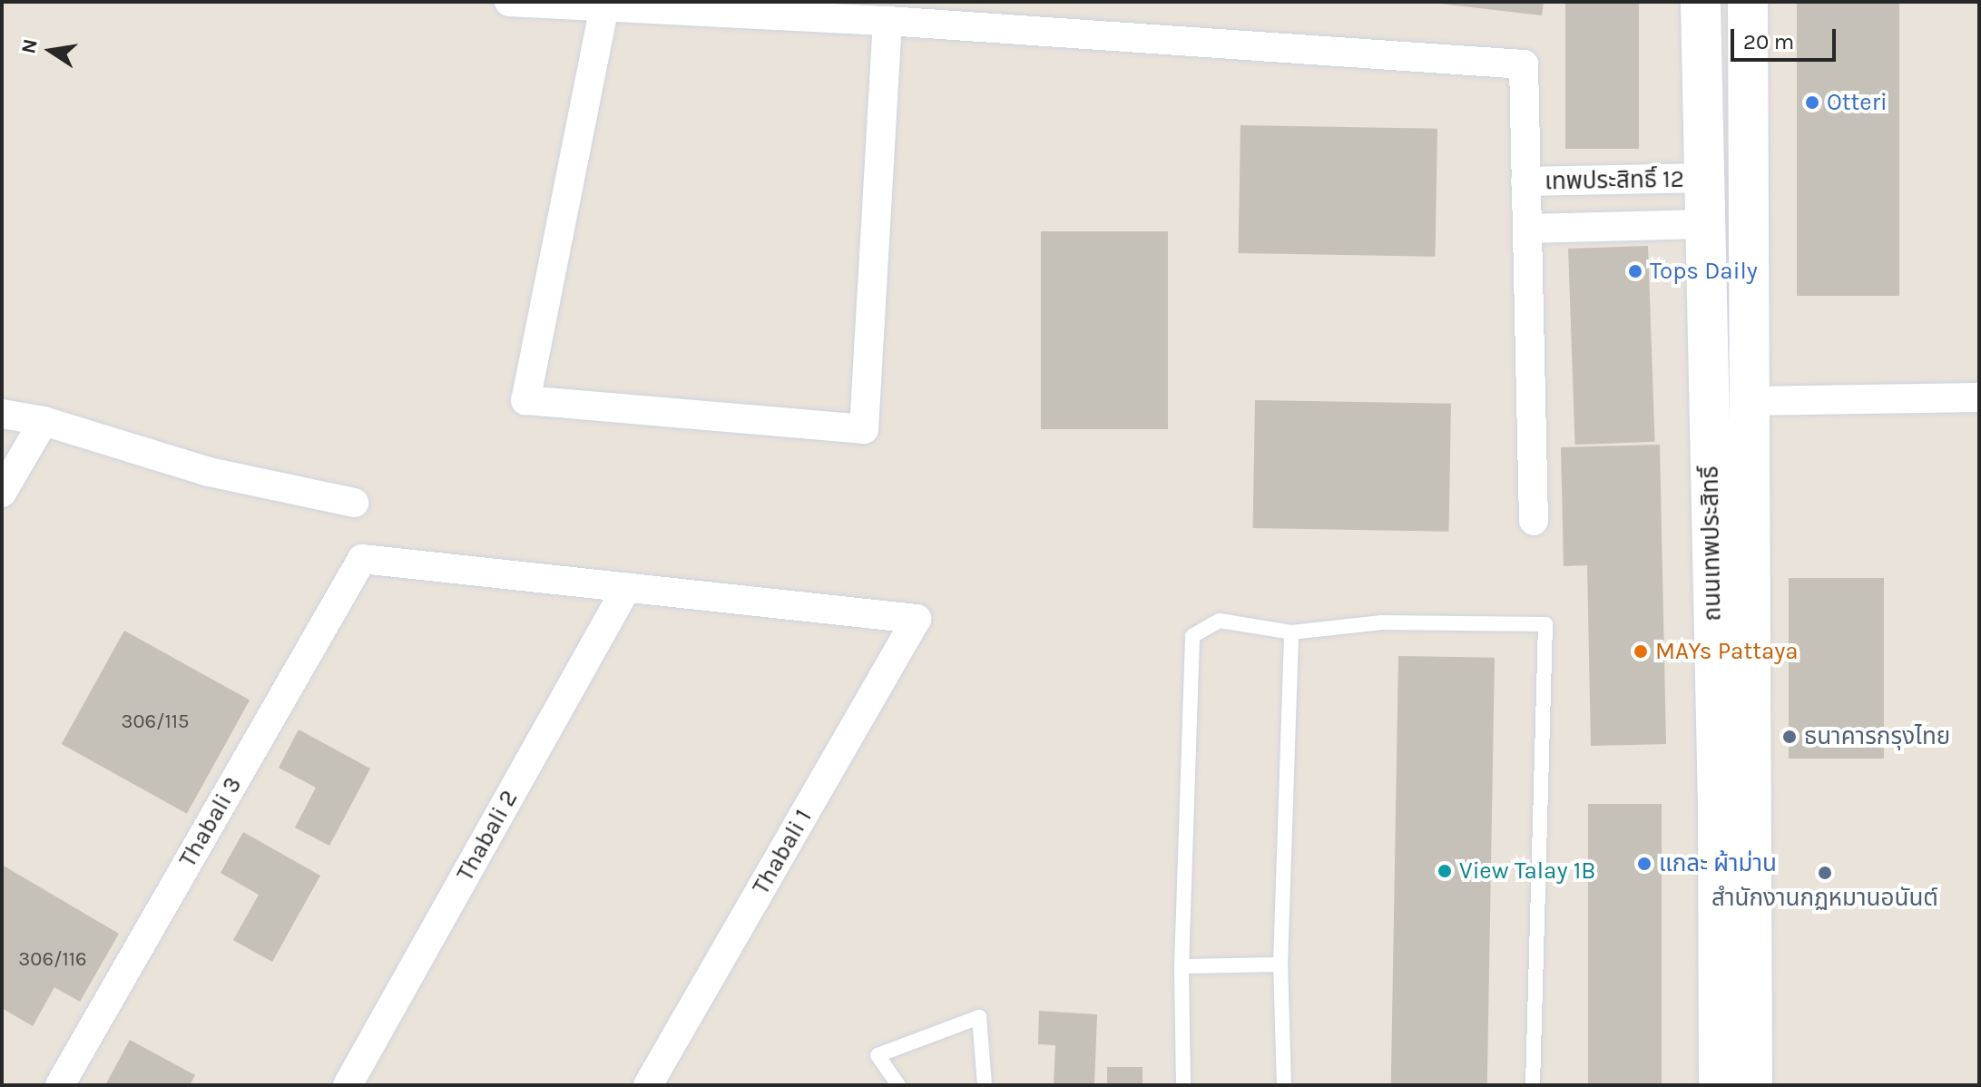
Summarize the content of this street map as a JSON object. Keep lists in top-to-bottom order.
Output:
{
  "streets": {
    "main road": ["ถนนเทพประสิทธิ์"],
    "street": [
      "เทพประสิทธิ์ 12",
      "Thabali 3",
      "Thabali 2",
      "Thabali 1"
    ]
  },
  "crossings": [
    ["เทพประสิทธิ์ 12", "ถนนเทพประสิทธิ์"],
    ["Thabali 3", "Thabali 2"],
    ["Thabali 3", "Thabali 1"],
    ["Thabali 2", "Thabali 1"]
  ],
  "places": [
    "Otteri",
    "Tops Daily",
    "MAYs Pattaya",
    "ธนาคารกรุงไทย",
    "แกละ ผ้าม่าน",
    "View Talay 1B",
    "สำนักงานกฏหมานอนันต์"
  ],
  "house_numbers": ["306/115", "306/116"],
  "scale_bar": "20 m",
  "north": "left"
}
